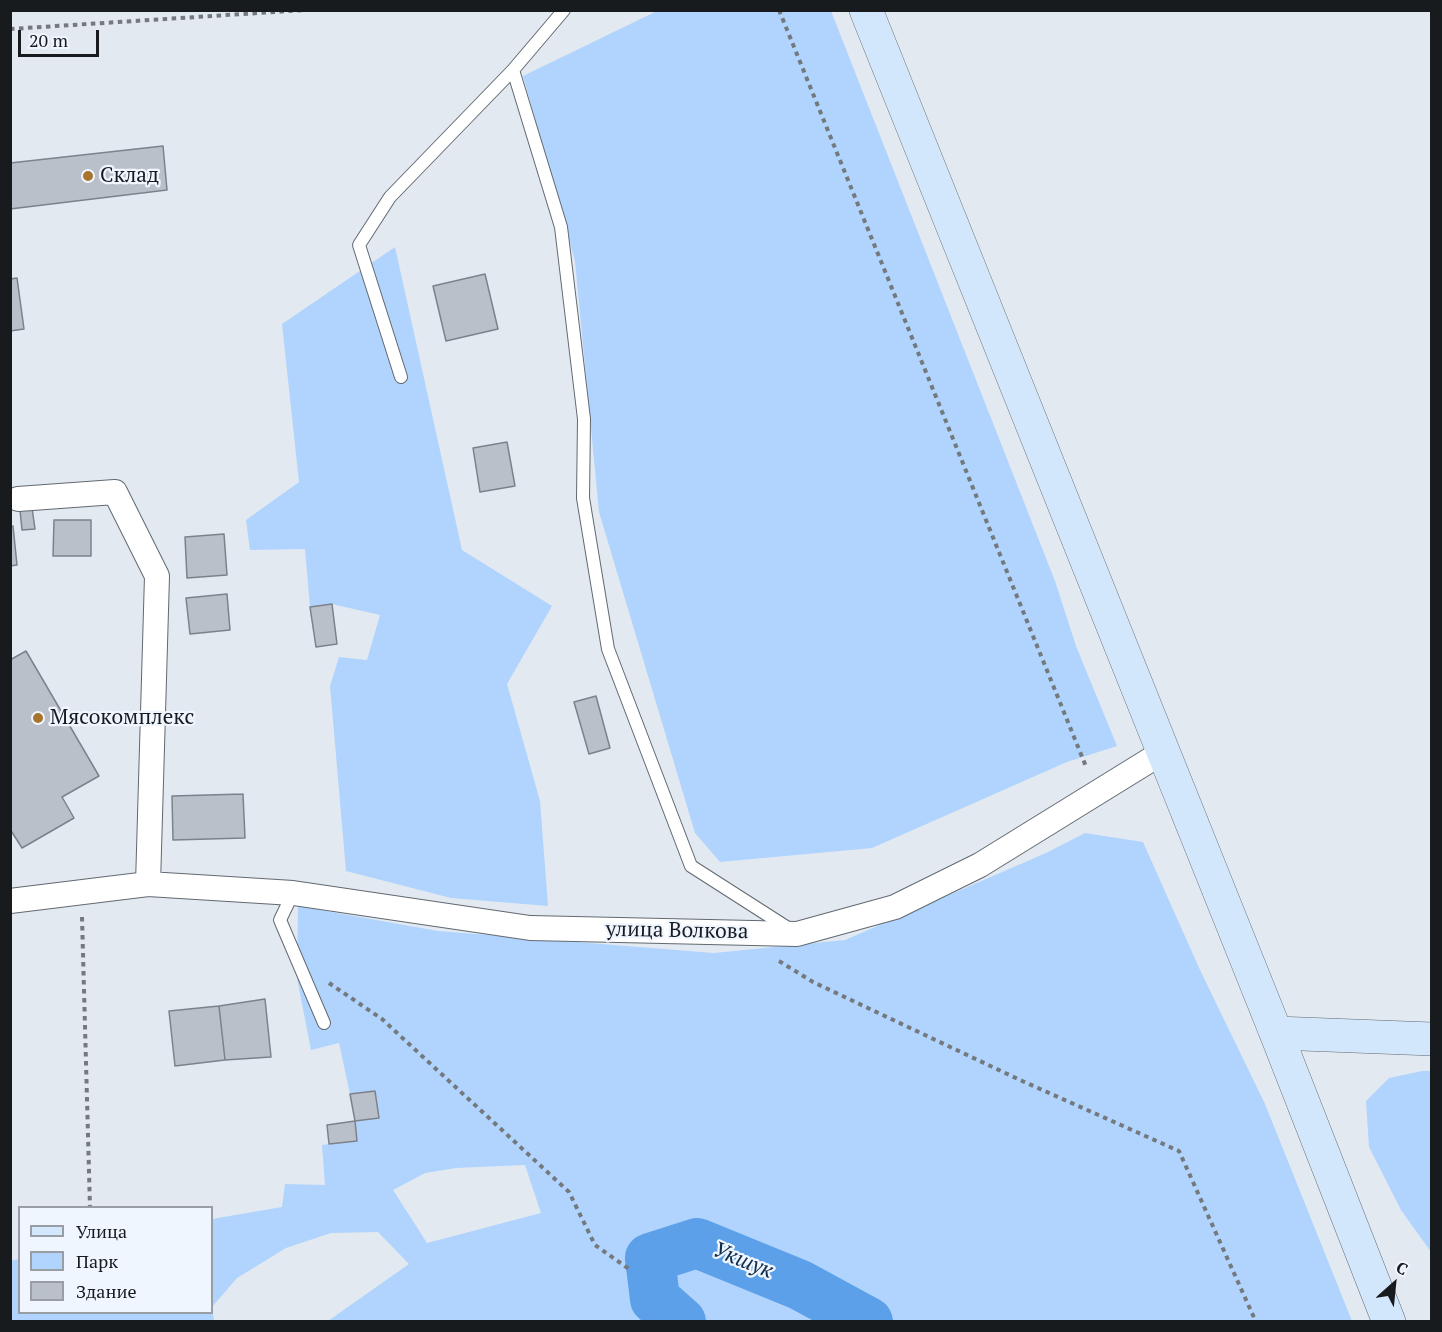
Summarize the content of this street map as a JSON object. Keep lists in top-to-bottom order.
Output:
{
  "streets": {
    "street": ["улица Волкова"]
  },
  "water": ["Укшук"],
  "places": ["Склад", "Мясокомплекс"],
  "legend": ["Улица", "Парк", "Здание"],
  "scale_bar": "20 m",
  "north": "top right"
}
